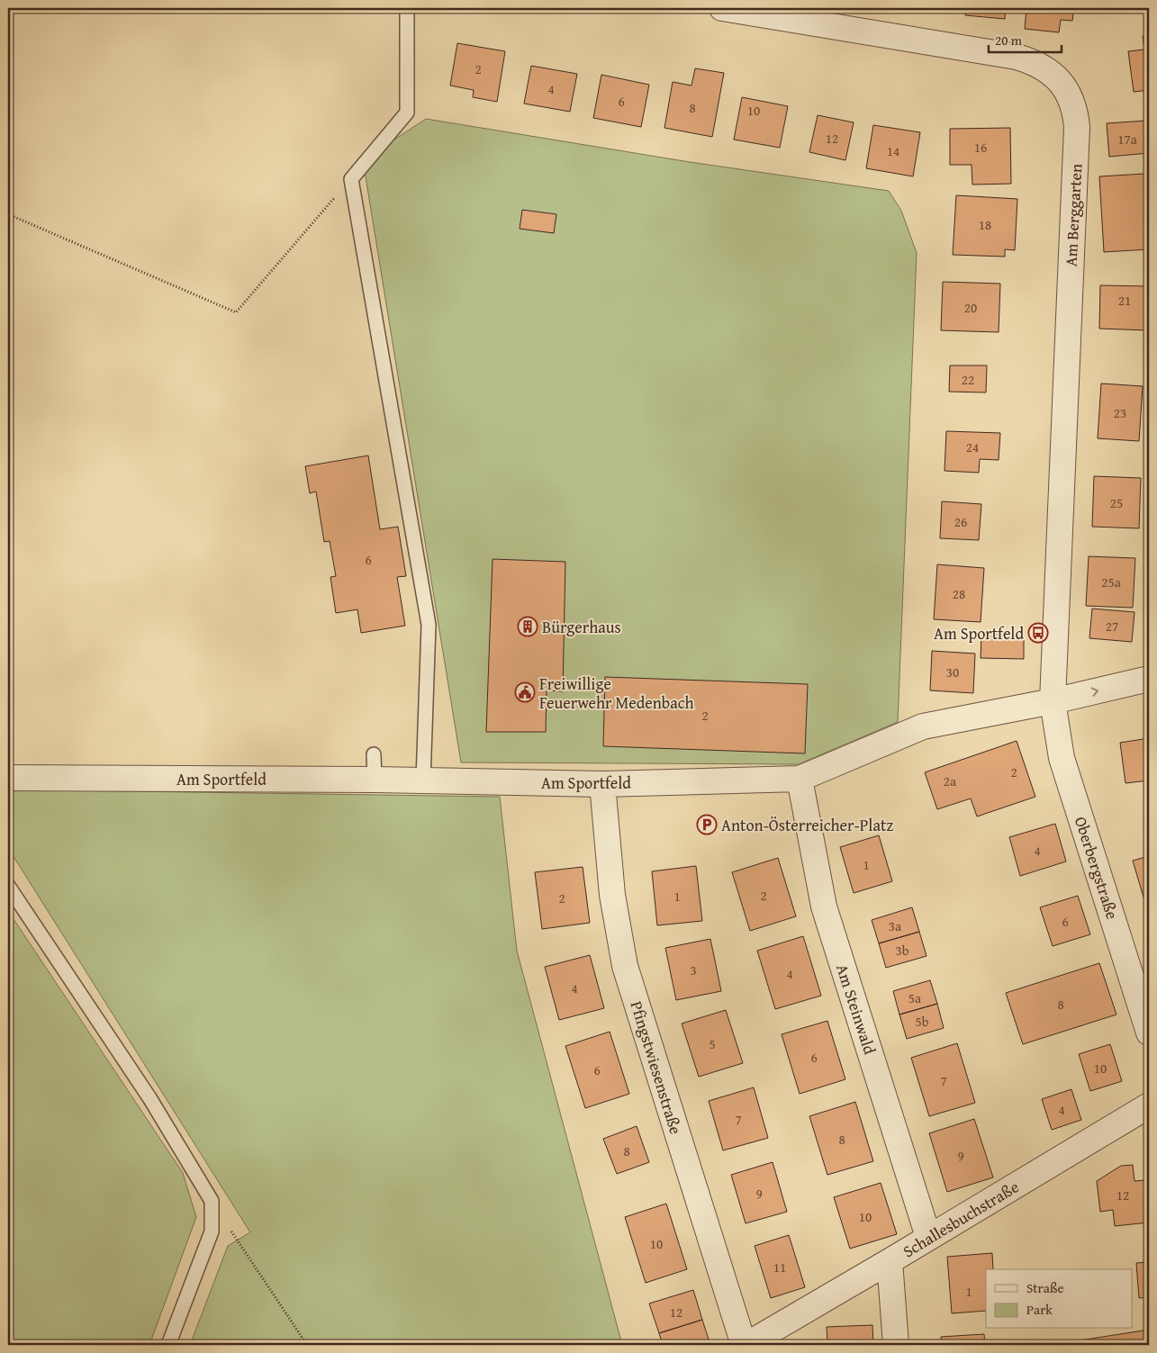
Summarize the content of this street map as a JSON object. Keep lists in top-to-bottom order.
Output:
{
  "streets": {
    "street": [
      "Am Berggarten",
      "Am Sportfeld",
      "Oberbergstraße",
      "Am Steinwald",
      "Pfingstwiesenstraße",
      "Schallesbuchstraße"
    ]
  },
  "crossings": [
    ["Am Berggarten", "Am Sportfeld"],
    ["Am Berggarten", "Oberbergstraße"],
    ["Am Sportfeld", "Oberbergstraße"],
    ["Am Sportfeld", "Am Steinwald"],
    ["Am Sportfeld", "Pfingstwiesenstraße"],
    ["Am Steinwald", "Schallesbuchstraße"],
    ["Pfingstwiesenstraße", "Schallesbuchstraße"]
  ],
  "places": {
    "building": ["Bürgerhaus"],
    "bus stop": ["Am Sportfeld"],
    "public building": ["Freiwillige Feuerwehr Medenbach"],
    "parking": ["Anton-Österreicher-Platz"]
  },
  "house_numbers": [
    "2",
    "4",
    "6",
    "8",
    "10",
    "12",
    "17a",
    "16",
    "14",
    "18",
    "21",
    "20",
    "22",
    "23",
    "24",
    "25",
    "26",
    "6",
    "25a",
    "28",
    "27",
    "30",
    "2",
    "2",
    "2a",
    "4",
    "1",
    "2",
    "1",
    "2",
    "6",
    "3a",
    "3b",
    "3",
    "4",
    "4",
    "5a",
    "8",
    "5b",
    "5",
    "6",
    "10",
    "6",
    "7",
    "4",
    "7",
    "8",
    "8",
    "9",
    "9",
    "12",
    "10",
    "10",
    "11",
    "1",
    "12"
  ],
  "legend": ["Straße", "Park"],
  "scale_bar": "20 m"
}
